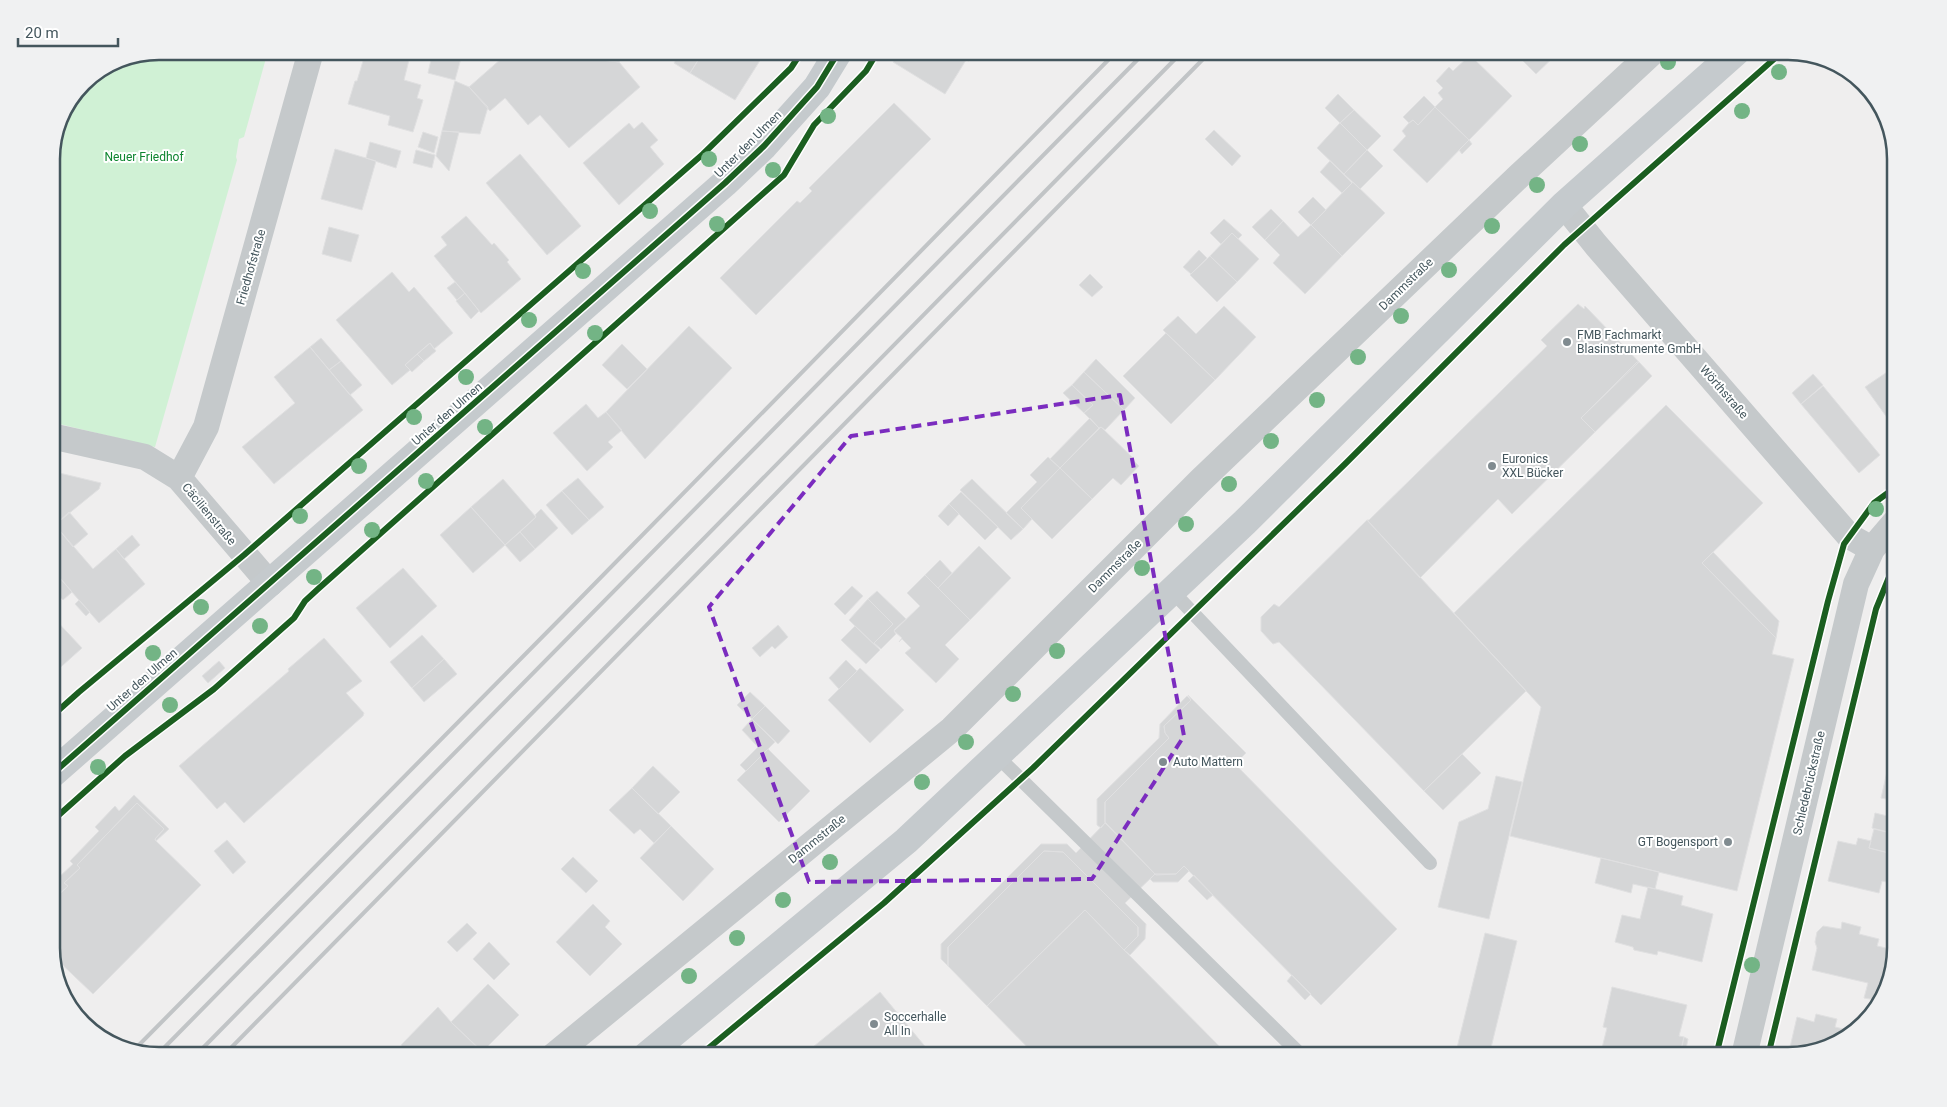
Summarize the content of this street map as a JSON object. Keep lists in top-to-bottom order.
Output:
{
  "streets": {
    "street": [
      "Unter den Ulmen",
      "Friedhofstraße",
      "Dammstraße",
      "Wörthstraße",
      "Cäcilienstraße",
      "Schledebrückstraße"
    ]
  },
  "crossings": [
    ["Unter den Ulmen", "Cäcilienstraße"],
    ["Friedhofstraße", "Cäcilienstraße"],
    ["Wörthstraße", "Schledebrückstraße"]
  ],
  "parks": ["Neuer Friedhof"],
  "places": [
    "FMB Fachmarkt Blasinstrumente GmbH",
    "Euronics XXL Bücker",
    "Auto Mattern",
    "GT Bogensport",
    "Soccerhalle All In"
  ],
  "scale_bar": "20 m"
}
